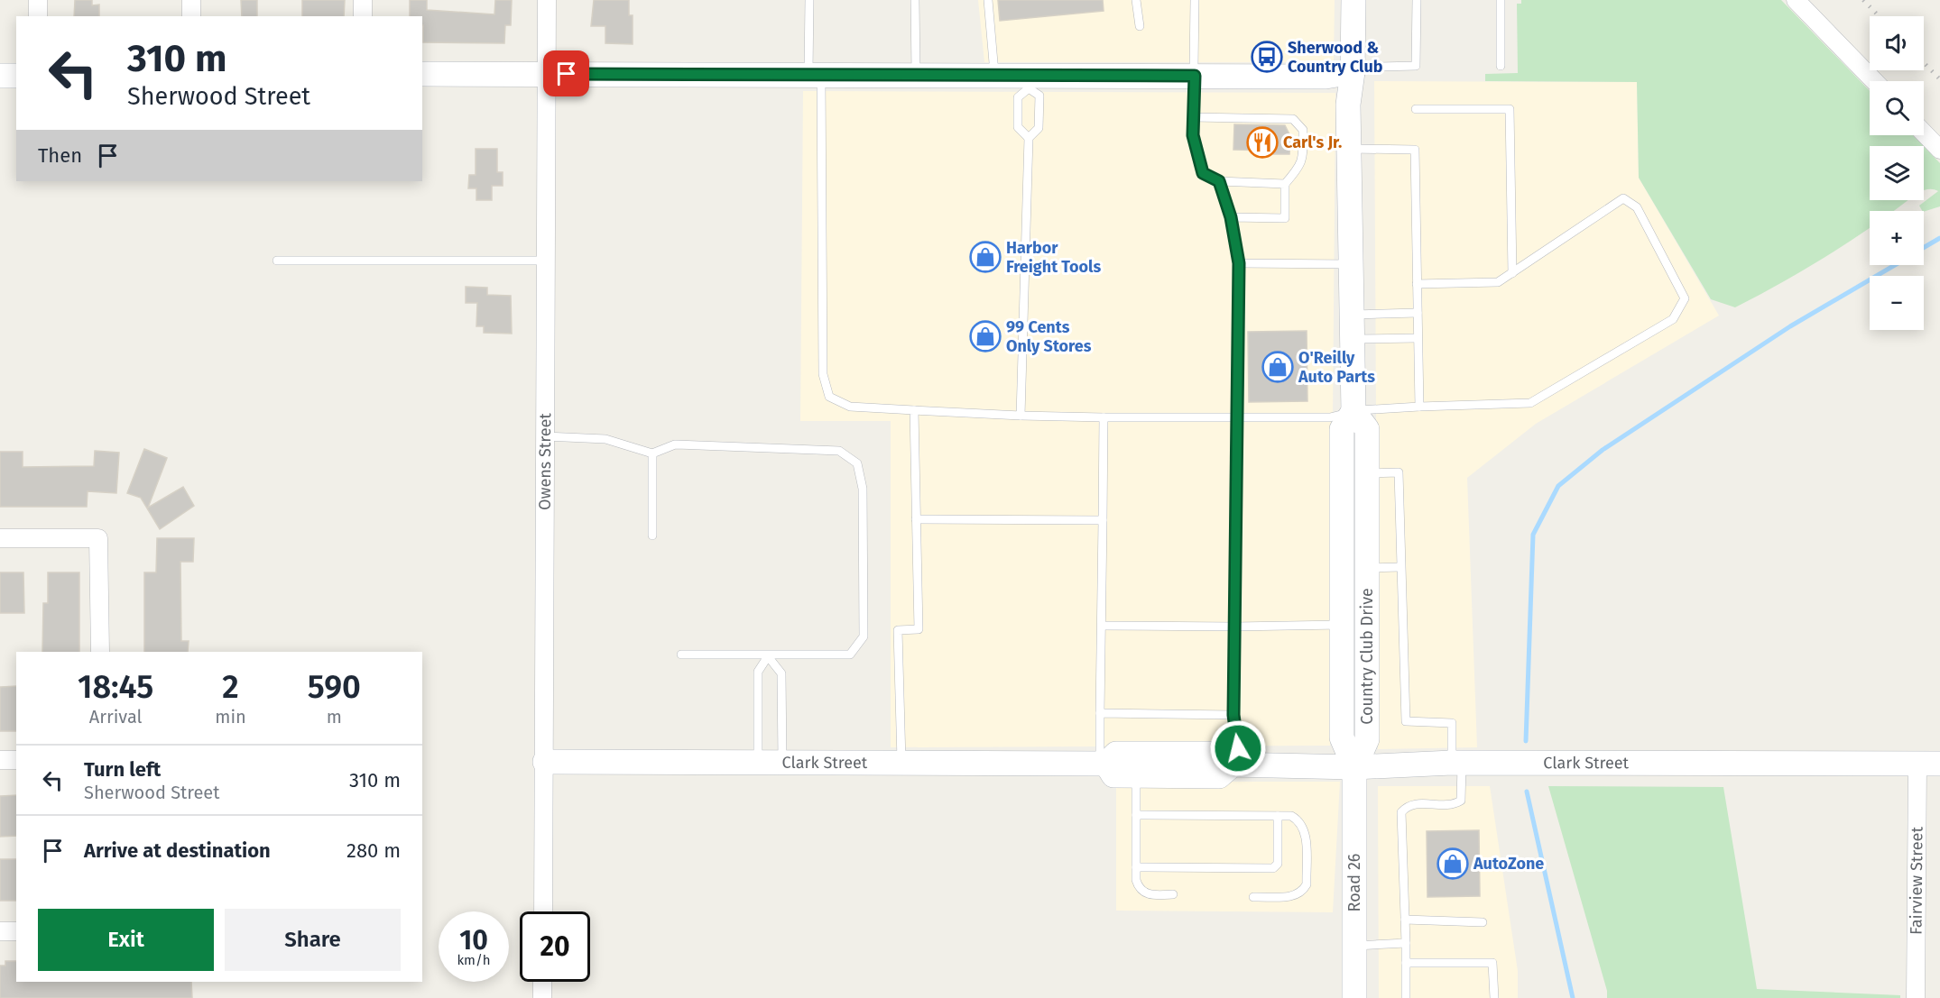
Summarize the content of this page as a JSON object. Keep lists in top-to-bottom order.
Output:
{
  "streets": {
    "street": [
      "Owens Street",
      "Country Club Drive",
      "Clark Street",
      "Fairview Street",
      "Road 26"
    ]
  },
  "crossings": [
    ["Owens Street", "Clark Street"],
    ["Country Club Drive", "Clark Street"],
    ["Country Club Drive", "Road 26"],
    ["Clark Street", "Fairview Street"],
    ["Clark Street", "Road 26"]
  ],
  "places": {
    "bus stop": ["Sherwood & Country Club"],
    "restaurant": ["Carl's Jr."],
    "shop": [
      "Harbor Freight Tools",
      "99 Cents Only Stores",
      "O'Reilly Auto Parts",
      "AutoZone"
    ]
  },
  "page": {
    "map_buttons": ["+", "−"],
    "turn": ["310 m", "Sherwood Street"],
    "then": "Then",
    "eta": [
      "18:45",
      "Arrival",
      "2",
      "min",
      "590",
      "m"
    ],
    "list": [
      {
        "name": "Turn left",
        "note": "Sherwood Street",
        "value": "310 m"
      },
      {
        "name": "Arrive at destination",
        "value": "280 m"
      }
    ],
    "buttons": ["Exit", "Share"],
    "speed": "10 km/h",
    "limit": "20"
  }
}
